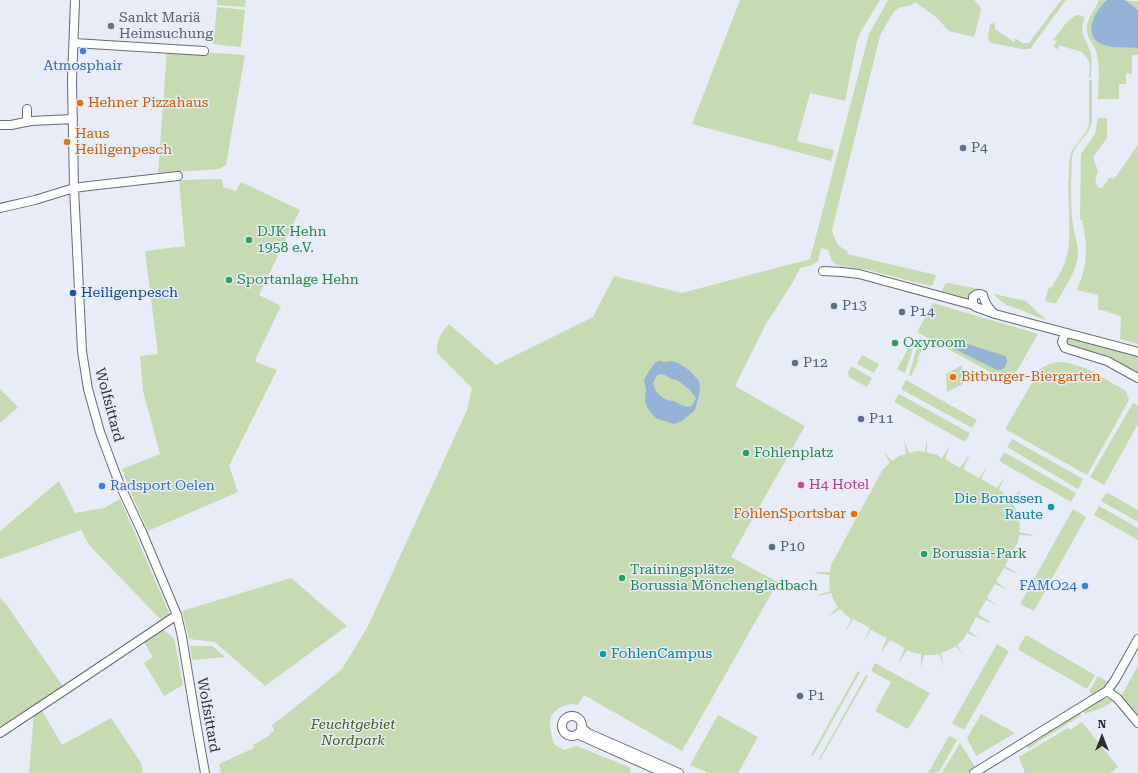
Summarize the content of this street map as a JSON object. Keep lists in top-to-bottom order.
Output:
{
  "streets": {
    "street": ["Wolfsittard"]
  },
  "parks": ["Feuchtgebiet Nordpark"],
  "places": [
    "Sankt Mariä Heimsuchung",
    "Atmosphair",
    "Hehner Pizzahaus",
    "Haus Heiligenpesch",
    "P4",
    "DJK Hehn 1958 e.V.",
    "Sportanlage Hehn",
    "Heiligenpesch",
    "P13",
    "P14",
    "Oxyroom",
    "P12",
    "Bitburger-Biergarten",
    "P11",
    "Fohlenplatz",
    "H4 Hotel",
    "Radsport Oelen",
    "Die Borussen Raute",
    "FohlenSportsbar",
    "P10",
    "Borussia-Park",
    "Trainingsplätze Borussia Mönchengladbach",
    "FAMO24",
    "FohlenCampus",
    "P1"
  ],
  "north": "top"
}
